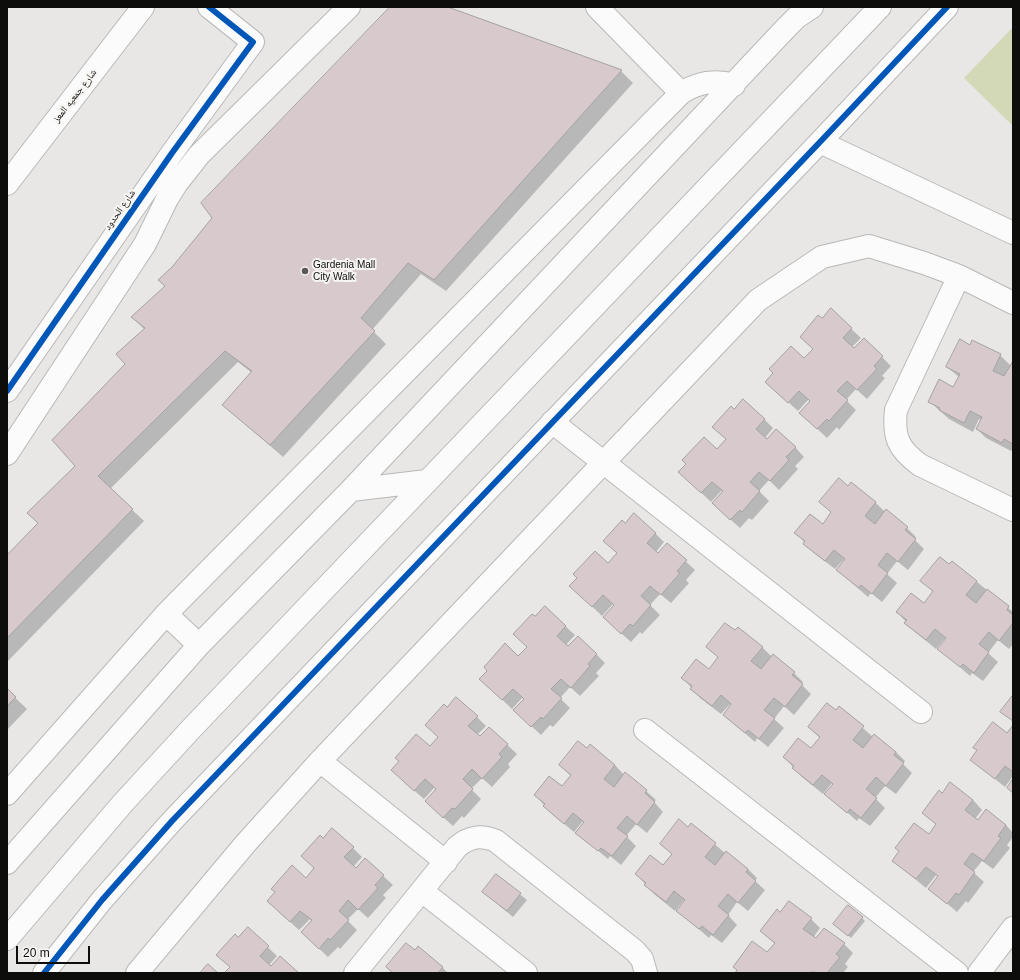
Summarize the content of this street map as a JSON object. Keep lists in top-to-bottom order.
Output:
{
  "streets": {
    "street": ["شارع جمعيه المعز", "شارع الحدود"]
  },
  "places": ["Gardenia Mall City Walk"],
  "scale_bar": "20 m"
}
